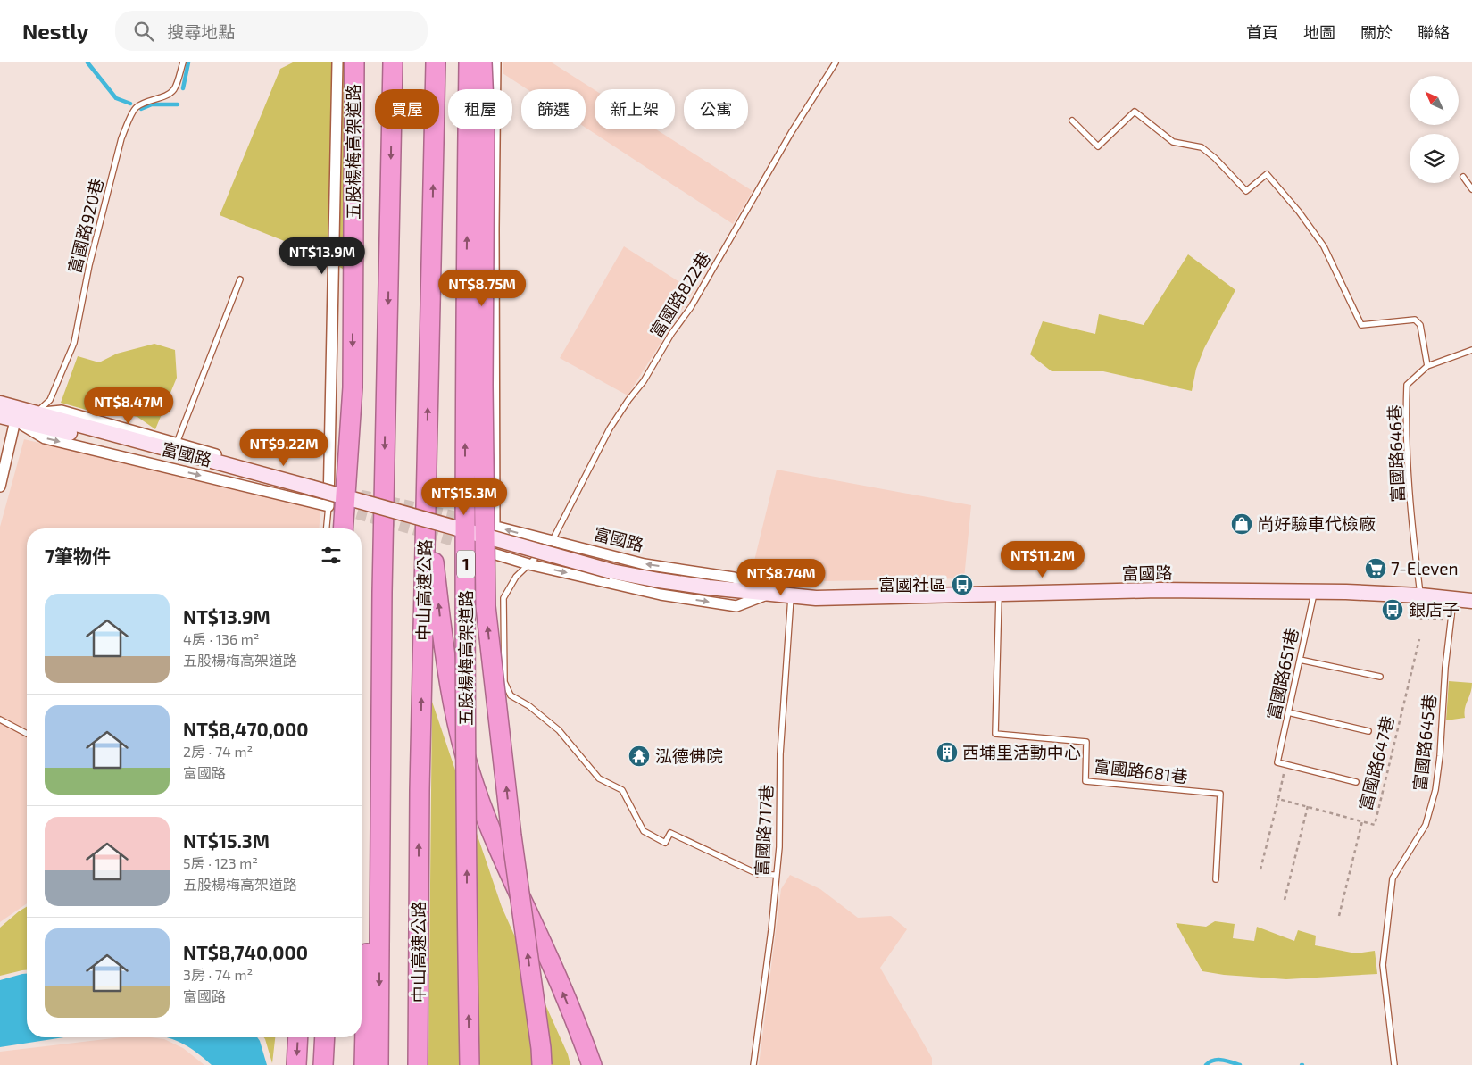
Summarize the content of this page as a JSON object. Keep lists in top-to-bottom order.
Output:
{
  "streets": {
    "highway": ["五股楊梅高架道路", "1", "中山高速公路"],
    "street": ["富國路"],
    "lane": [
      "富國路920巷",
      "富國路822巷",
      "富國路646巷",
      "富國路651巷",
      "富國路645巷",
      "富國路681巷",
      "富國路717巷"
    ],
    "path": ["富國路647巷"]
  },
  "crossings": [
    ["富國路920巷", "富國路"],
    ["富國路822巷", "富國路"],
    ["富國路822巷", "富國路717巷"],
    ["富國路646巷", "富國路"],
    ["富國路", "富國路651巷"],
    ["富國路", "富國路645巷"],
    ["富國路", "富國路681巷"],
    ["富國路", "富國路717巷"]
  ],
  "places": {
    "shop": ["尚好驗車代檢廠"],
    "supermarket": ["7-Eleven"],
    "bus stop": ["富國社區", "銀店子"],
    "building": ["西埔里活動中心"],
    "temple": ["泓德佛院"]
  },
  "north": "top left",
  "page": {
    "header": "Nestly",
    "search": "搜尋地點",
    "nav": [
      "首頁",
      "地圖",
      "關於",
      "聯絡"
    ],
    "chip": [
      "買屋",
      "租屋",
      "篩選",
      "新上架",
      "公寓"
    ],
    "price": [
      "NT$13.9M",
      "NT$8.75M",
      "NT$8.47M",
      "NT$9.22M",
      "NT$15.3M",
      "NT$11.2M",
      "NT$8.74M"
    ],
    "heading": "7筆物件",
    "list": [
      {
        "name": "NT$13.9M",
        "note": "4房 · 136 m² · 五股楊梅高架道路"
      },
      {
        "name": "NT$8,470,000",
        "note": "2房 · 74 m² · 富國路"
      },
      {
        "name": "NT$15.3M",
        "note": "5房 · 123 m² · 五股楊梅高架道路"
      },
      {
        "name": "NT$8,740,000",
        "note": "3房 · 74 m² · 富國路"
      }
    ]
  }
}
